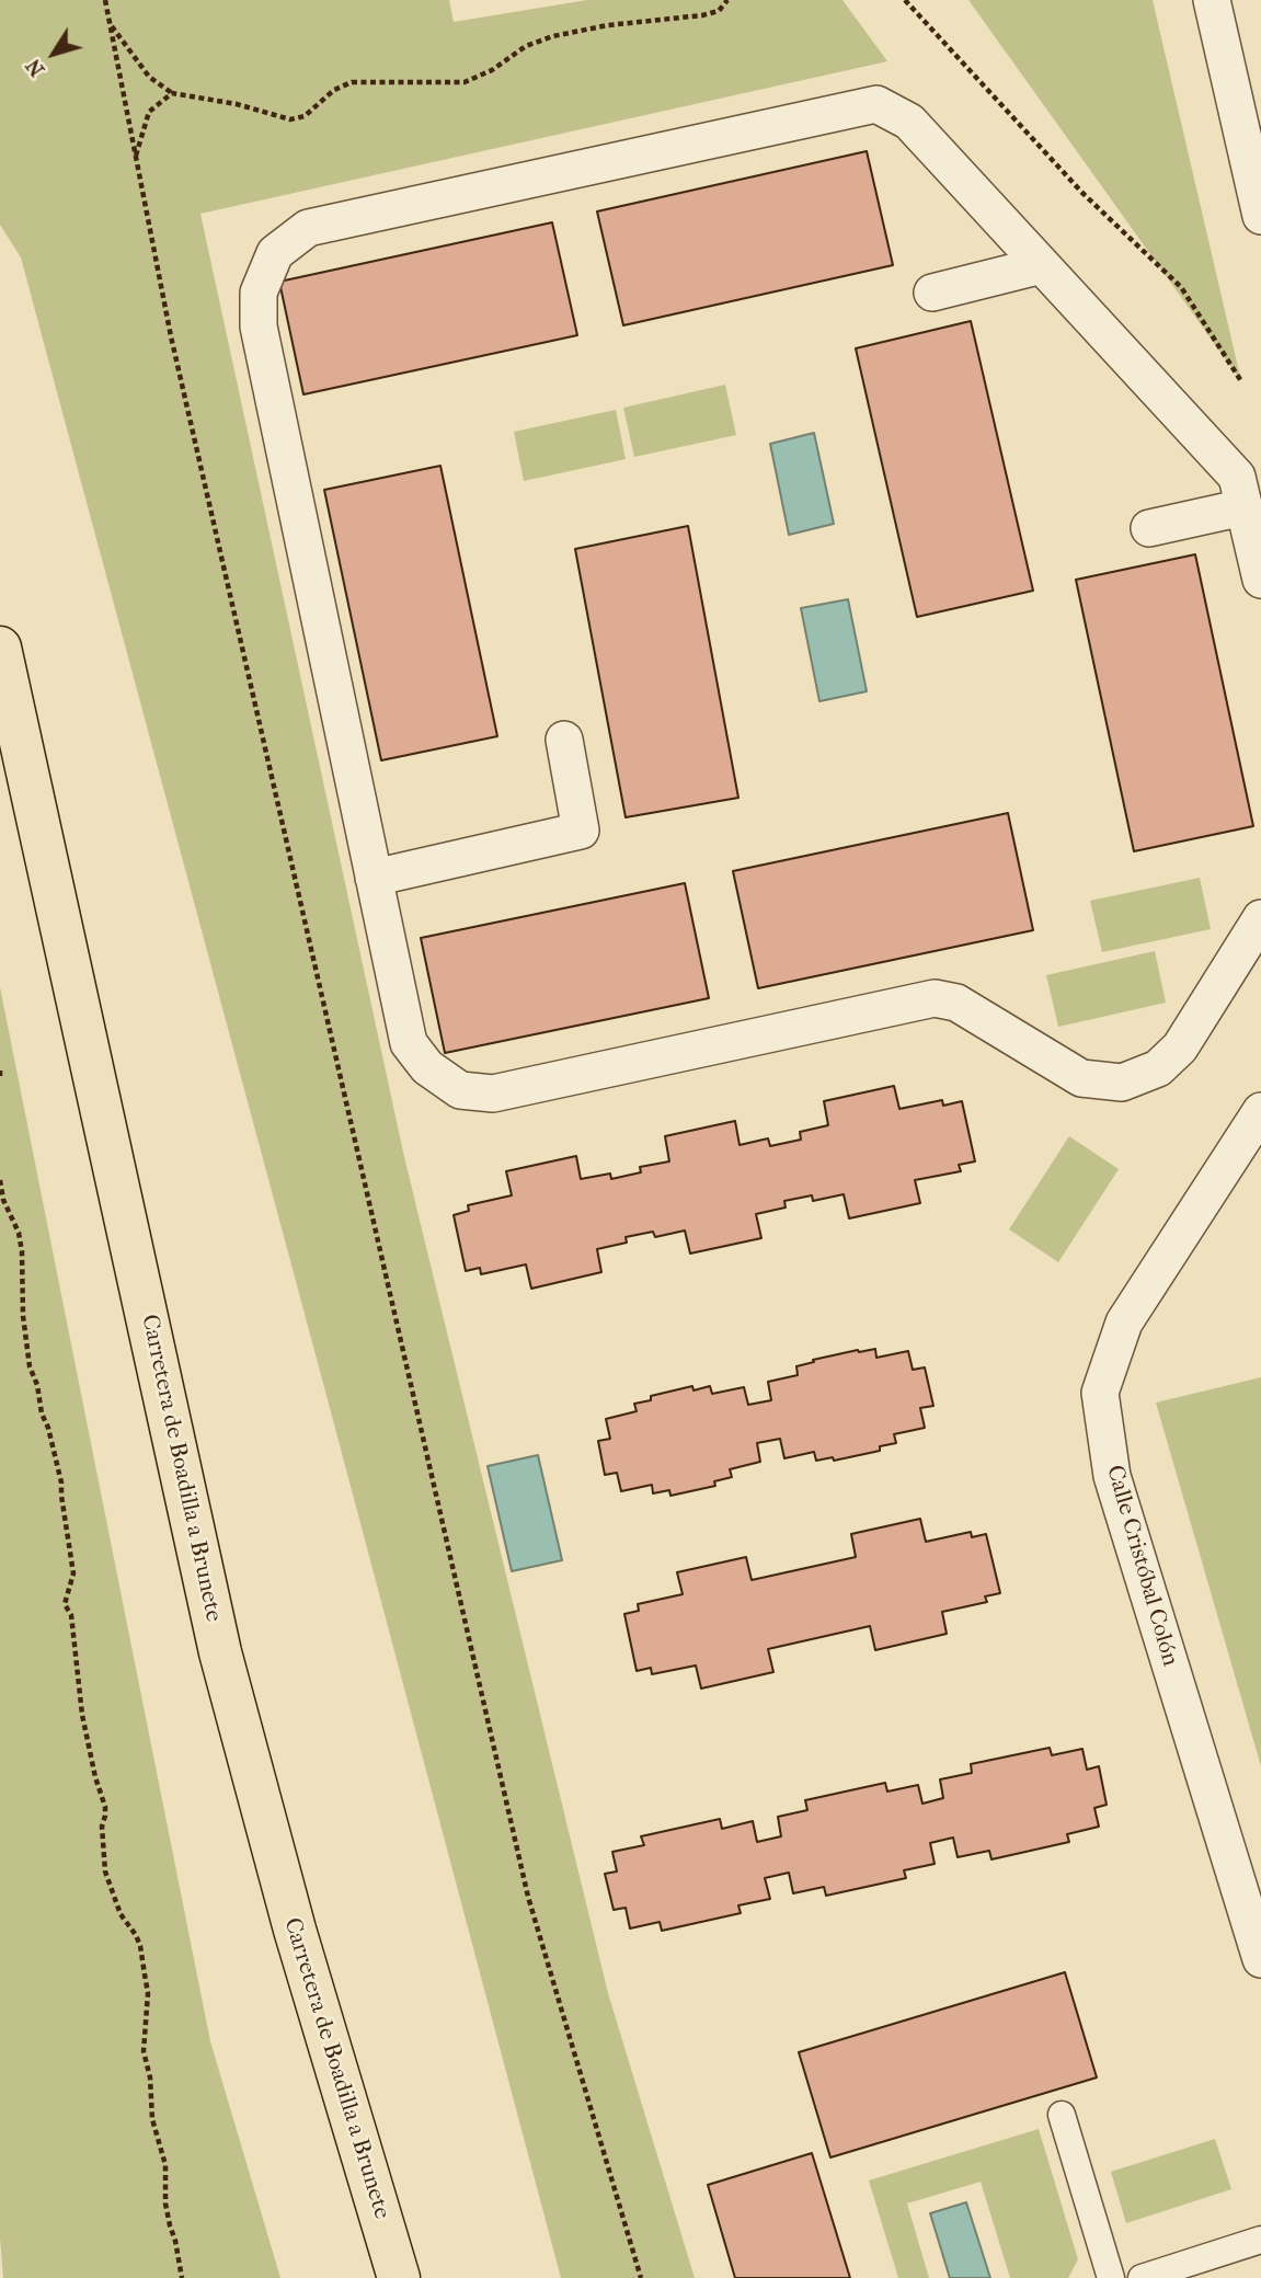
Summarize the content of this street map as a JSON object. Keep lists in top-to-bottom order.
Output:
{
  "streets": {
    "main road": ["Carretera de Boadilla a Brunete"],
    "street": ["Calle Cristóbal Colón"]
  },
  "north": "bottom left"
}
